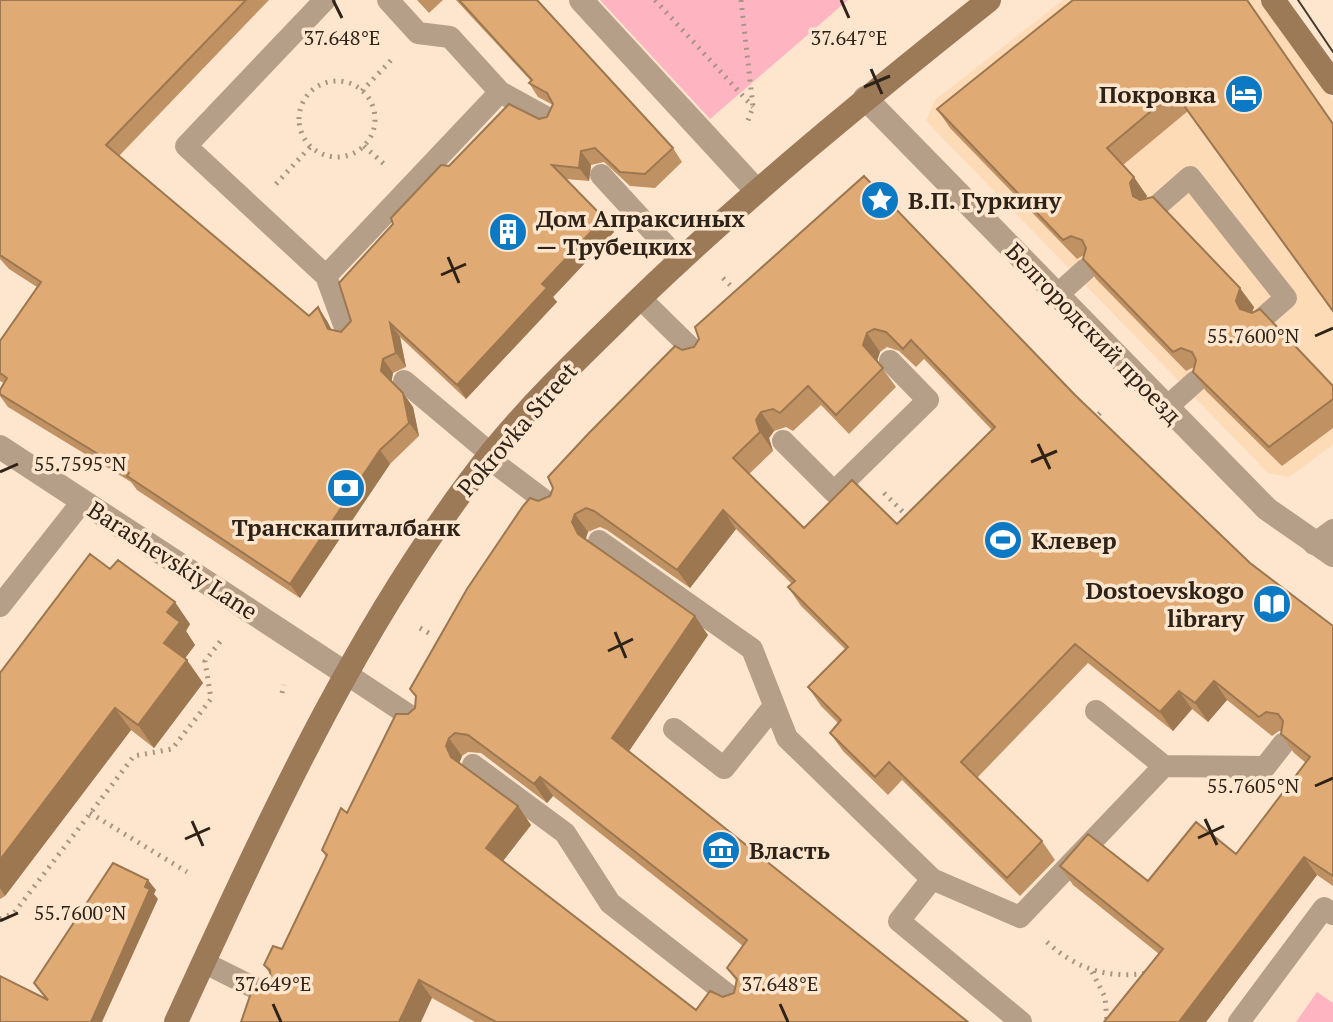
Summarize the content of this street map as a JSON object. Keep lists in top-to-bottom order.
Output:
{
  "streets": {
    "main road": ["Pokrovka Street"],
    "street": ["Белгородский проезд", "Barashevskiy Lane"]
  },
  "crossings": [
    ["Белгородский проезд", "Pokrovka Street"],
    ["Pokrovka Street", "Barashevskiy Lane"]
  ],
  "places": {
    "hotel": ["Покровка"],
    "place": ["В.П. Гуркину"],
    "building": ["Дом Апраксиных — Трубецких"],
    "bank": ["Транскапиталбанк"],
    "sports": ["Клевер"],
    "library": ["Dostoevskogo library"],
    "museum": ["Власть"]
  },
  "coordinates": [
    "37.648°E",
    "37.647°E",
    "55.7600°N",
    "55.7595°N",
    "55.7605°N",
    "37.649°E"
  ]
}
